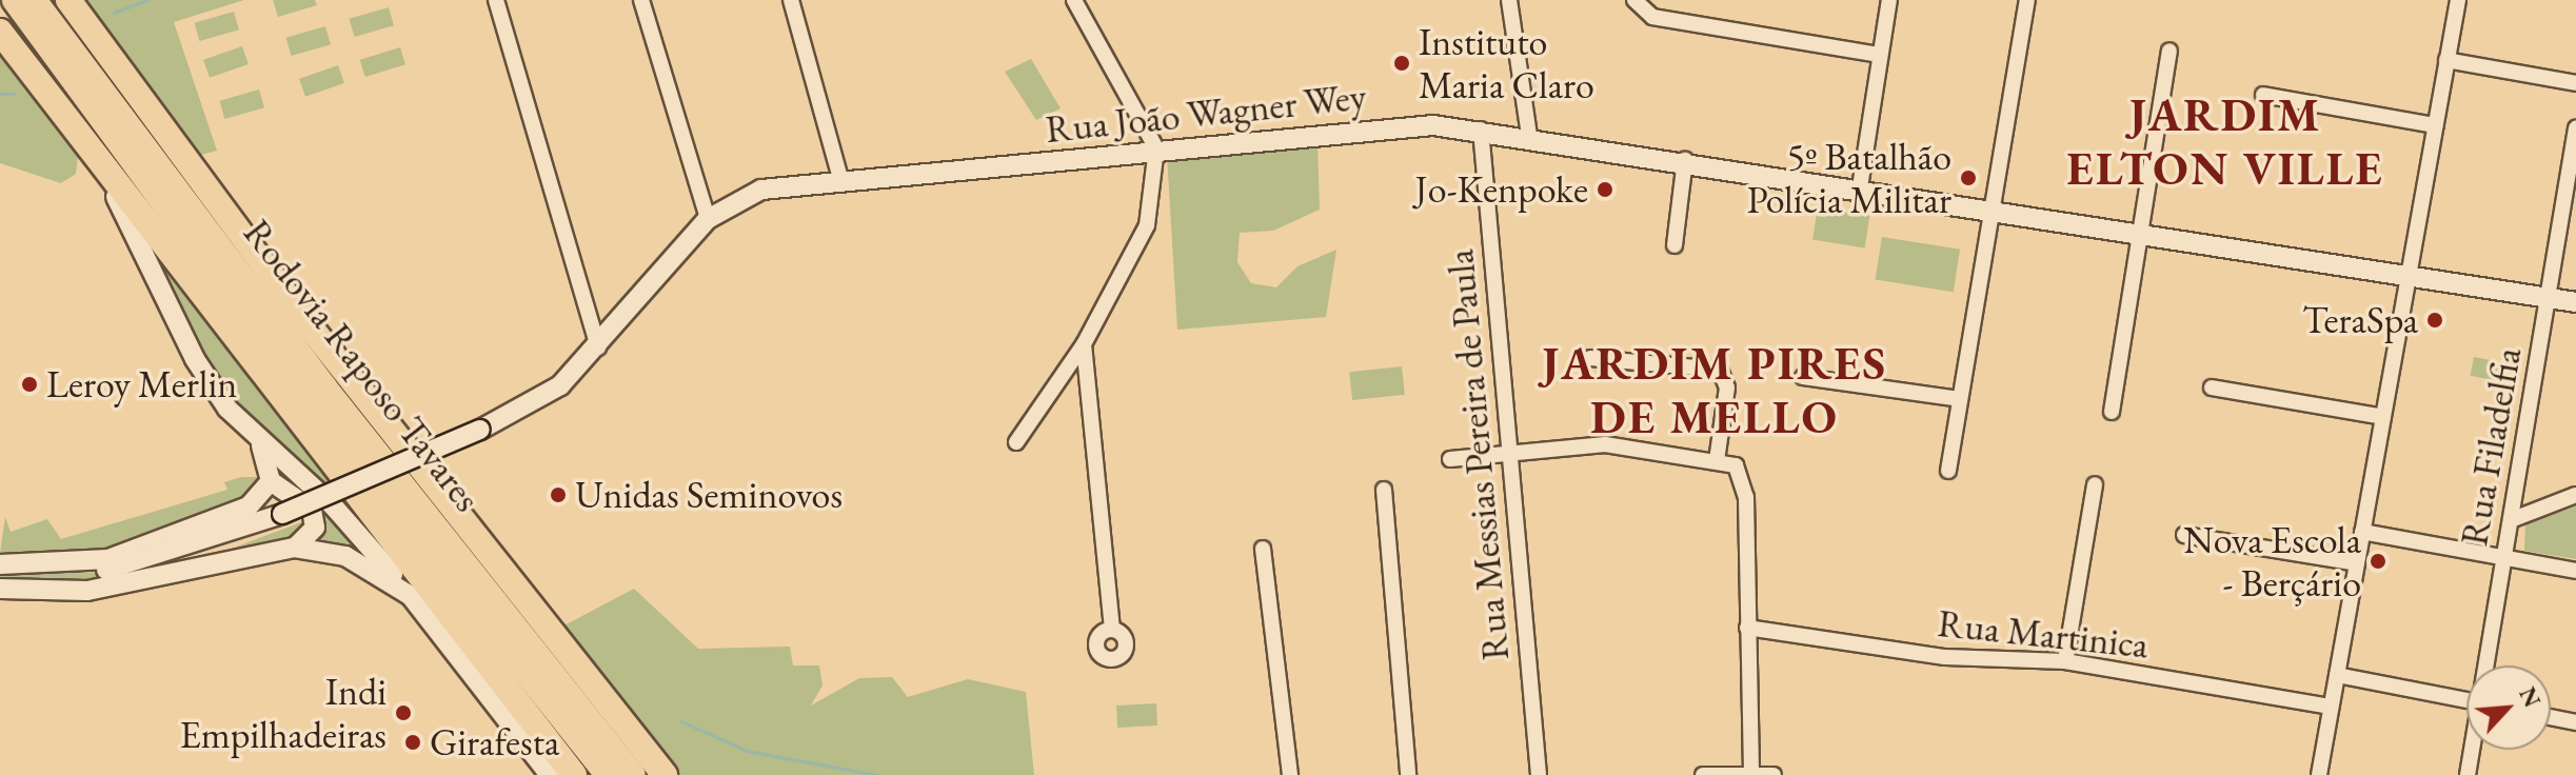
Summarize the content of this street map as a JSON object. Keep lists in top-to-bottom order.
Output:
{
  "streets": {
    "highway": ["Rodovia Raposo Tavares"],
    "main road": ["Rua João Wagner Wey"],
    "street": ["Rua Filadelfia", "Rua Messias Pereira de Paula", "Rua Martinica"]
  },
  "crossings": [
    ["Rua João Wagner Wey", "Rua Filadelfia"],
    ["Rua João Wagner Wey", "Rua Messias Pereira de Paula"]
  ],
  "districts": ["JARDIM ELTON VILLE", "JARDIM PIRES DE MELLO"],
  "places": [
    "Instituto Maria Claro",
    "5º Batalhão Polícia Militar",
    "Jo-Kenpoke",
    "TeraSpa",
    "Leroy Merlin",
    "Unidas Seminovos",
    "Nova Escola - Berçário",
    "Indi Empilhadeiras",
    "Girafesta"
  ],
  "north": "top right"
}
